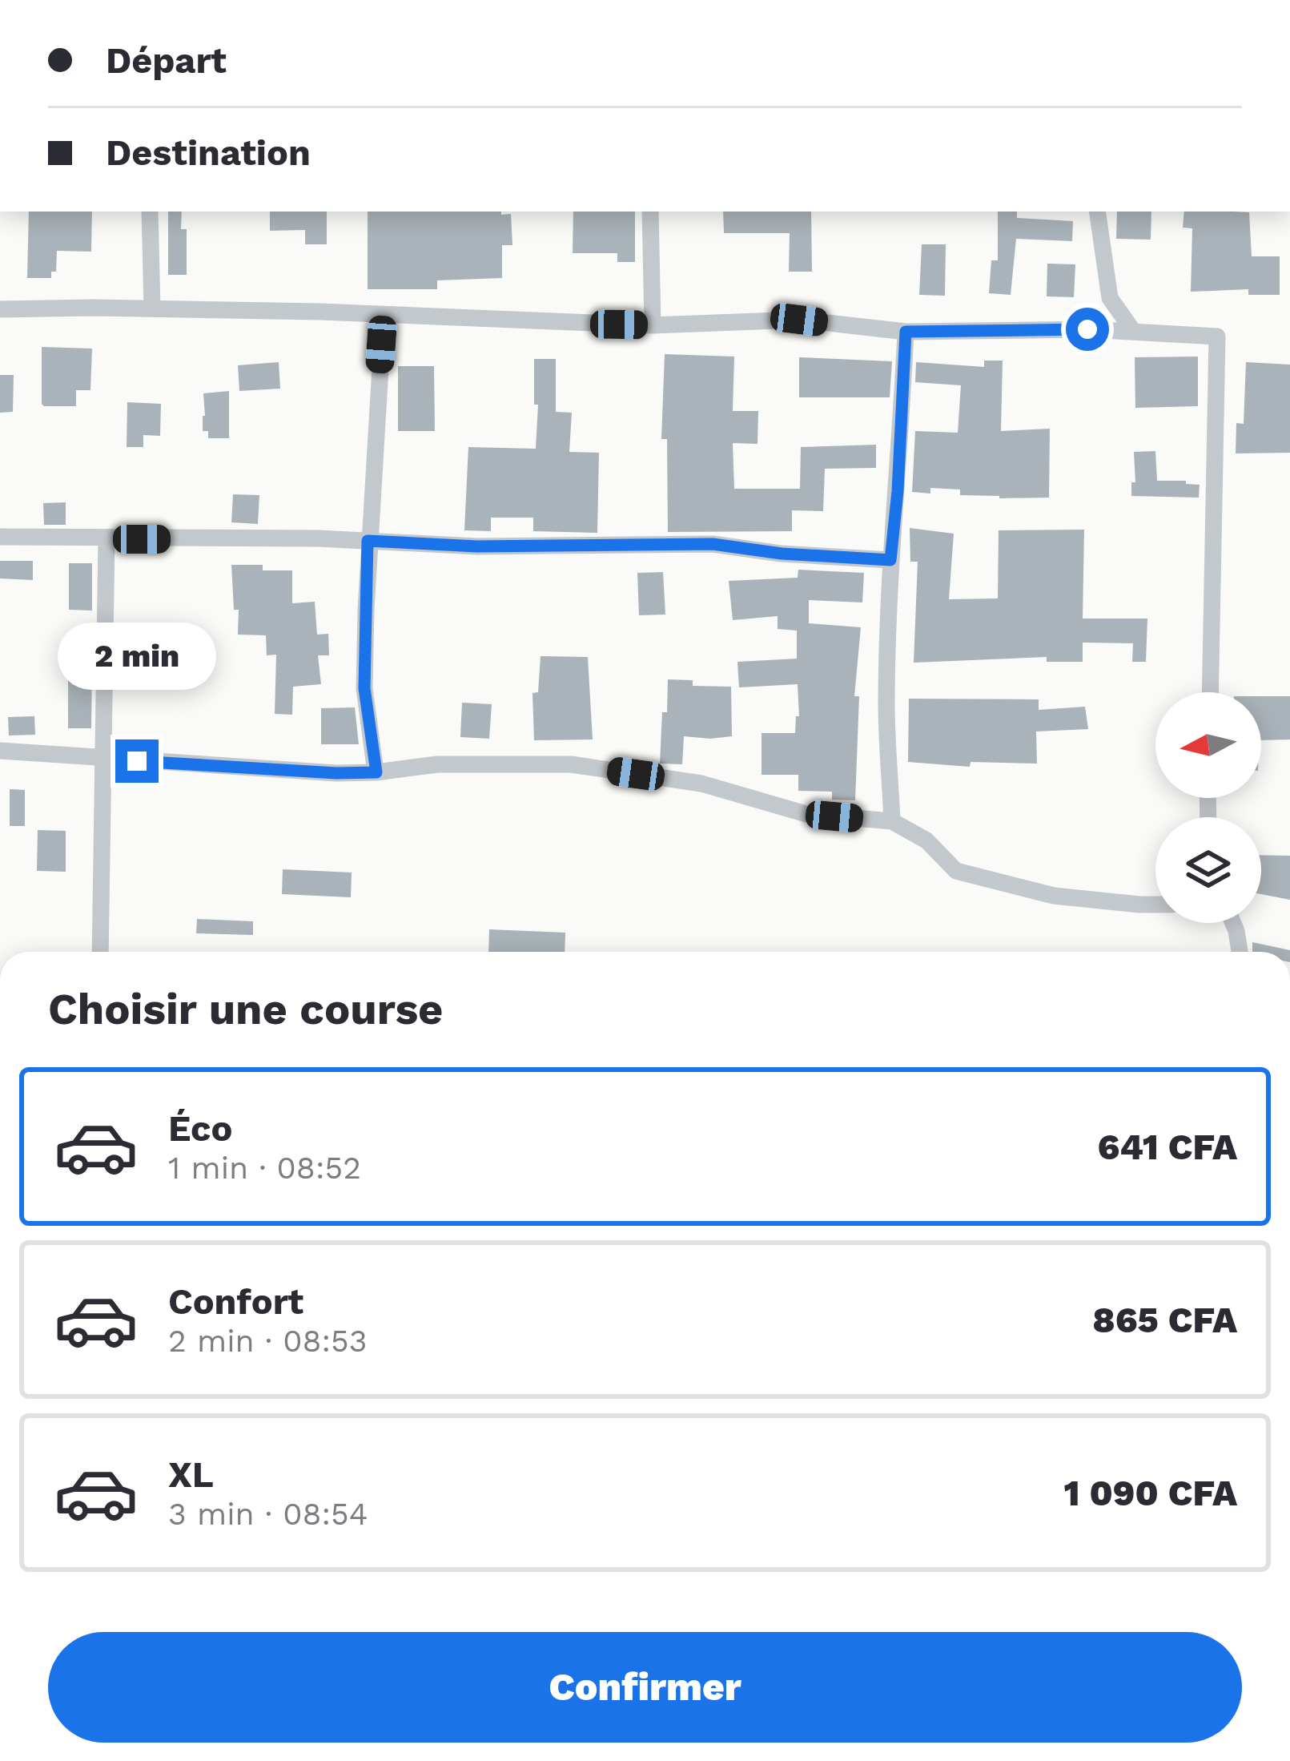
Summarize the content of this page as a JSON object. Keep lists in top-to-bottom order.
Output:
{
  "north": "left",
  "page": {
    "banner": ["Départ", "Destination"],
    "bubble": "2 min",
    "heading": "Choisir une course",
    "list": [
      {
        "name": "Éco",
        "note": "1 min · 08:52",
        "value": "641 CFA"
      },
      {
        "name": "Confort",
        "note": "2 min · 08:53",
        "value": "865 CFA"
      },
      {
        "name": "XL",
        "note": "3 min · 08:54",
        "value": "1 090 CFA"
      }
    ],
    "buttons": "Confirmer"
  }
}
